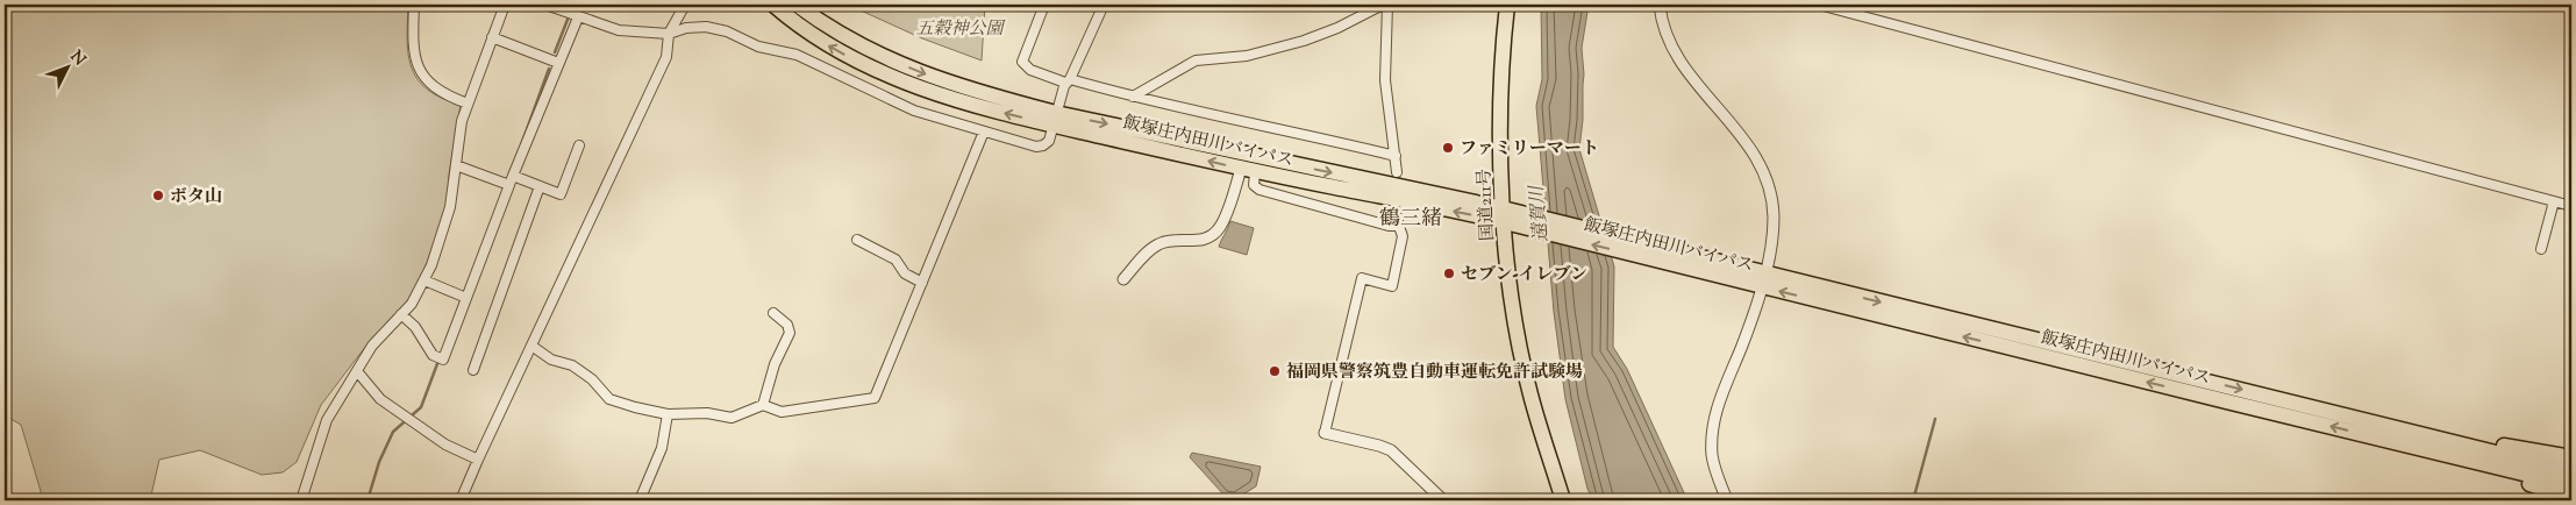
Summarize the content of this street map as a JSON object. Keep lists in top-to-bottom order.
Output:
{
  "streets": {
    "highway": ["飯塚庄内田川バイパス", "国道211号"]
  },
  "crossings": [
    ["飯塚庄内田川バイパス", "国道211号"]
  ],
  "districts": ["鶴三緒"],
  "water": ["遠賀川"],
  "parks": ["五穀神公園"],
  "places": [
    "ファミリーマート",
    "ボタ山",
    "セブン-イレブン",
    "福岡県警察筑豊自動車運転免許試験場"
  ],
  "north": "top right"
}
